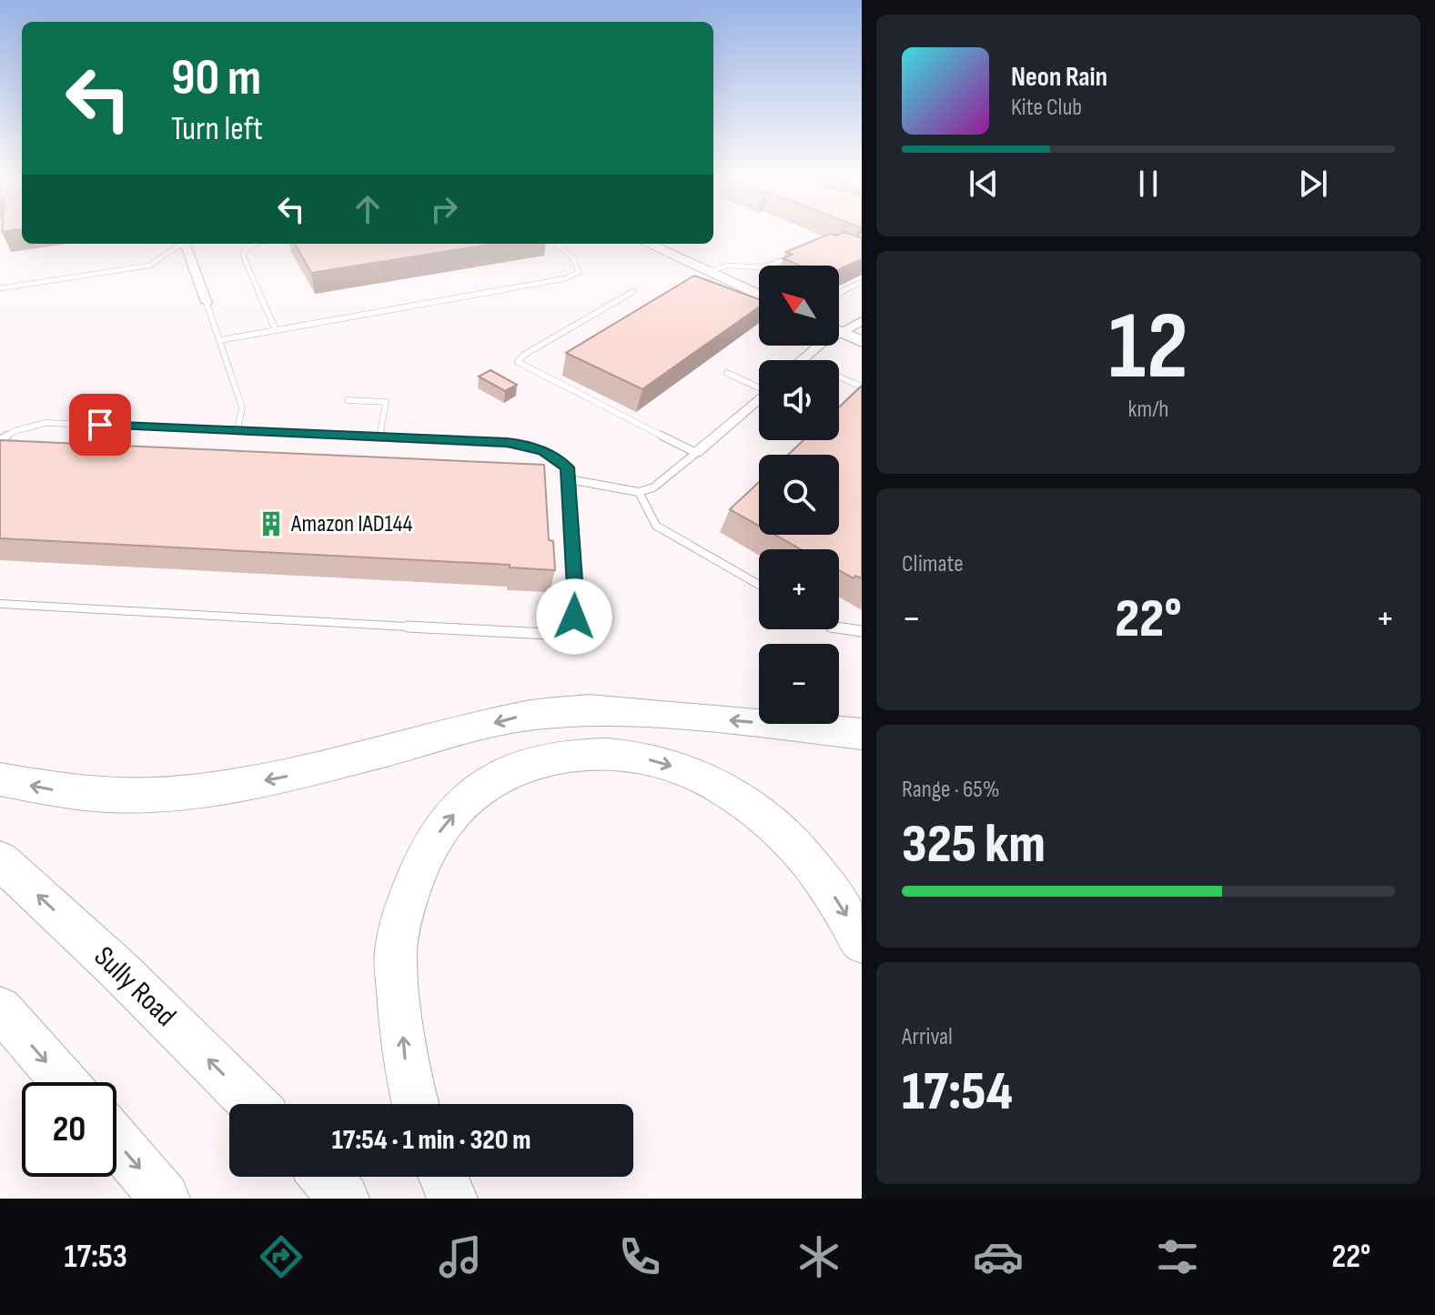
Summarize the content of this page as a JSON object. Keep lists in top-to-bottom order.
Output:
{
  "streets": {
    "highway": ["Sully Road"]
  },
  "places": {
    "building": ["Amazon IAD144"]
  },
  "north": "top left",
  "page": {
    "turn": ["90 m", "Turn left"],
    "song": ["Neon Rain", "Kite Club"],
    "tile": [
      ["12", "km/h"],
      "Climate",
      ["Range · 65%", "325 km"],
      ["Arrival", "17:54"]
    ],
    "map_buttons": ["+", "−"],
    "heat": ["−", "22°", "+"],
    "limit": "20",
    "trip": "17:54 · 1 min · 320 m",
    "tabs": ["17:53", "22°"]
  }
}
